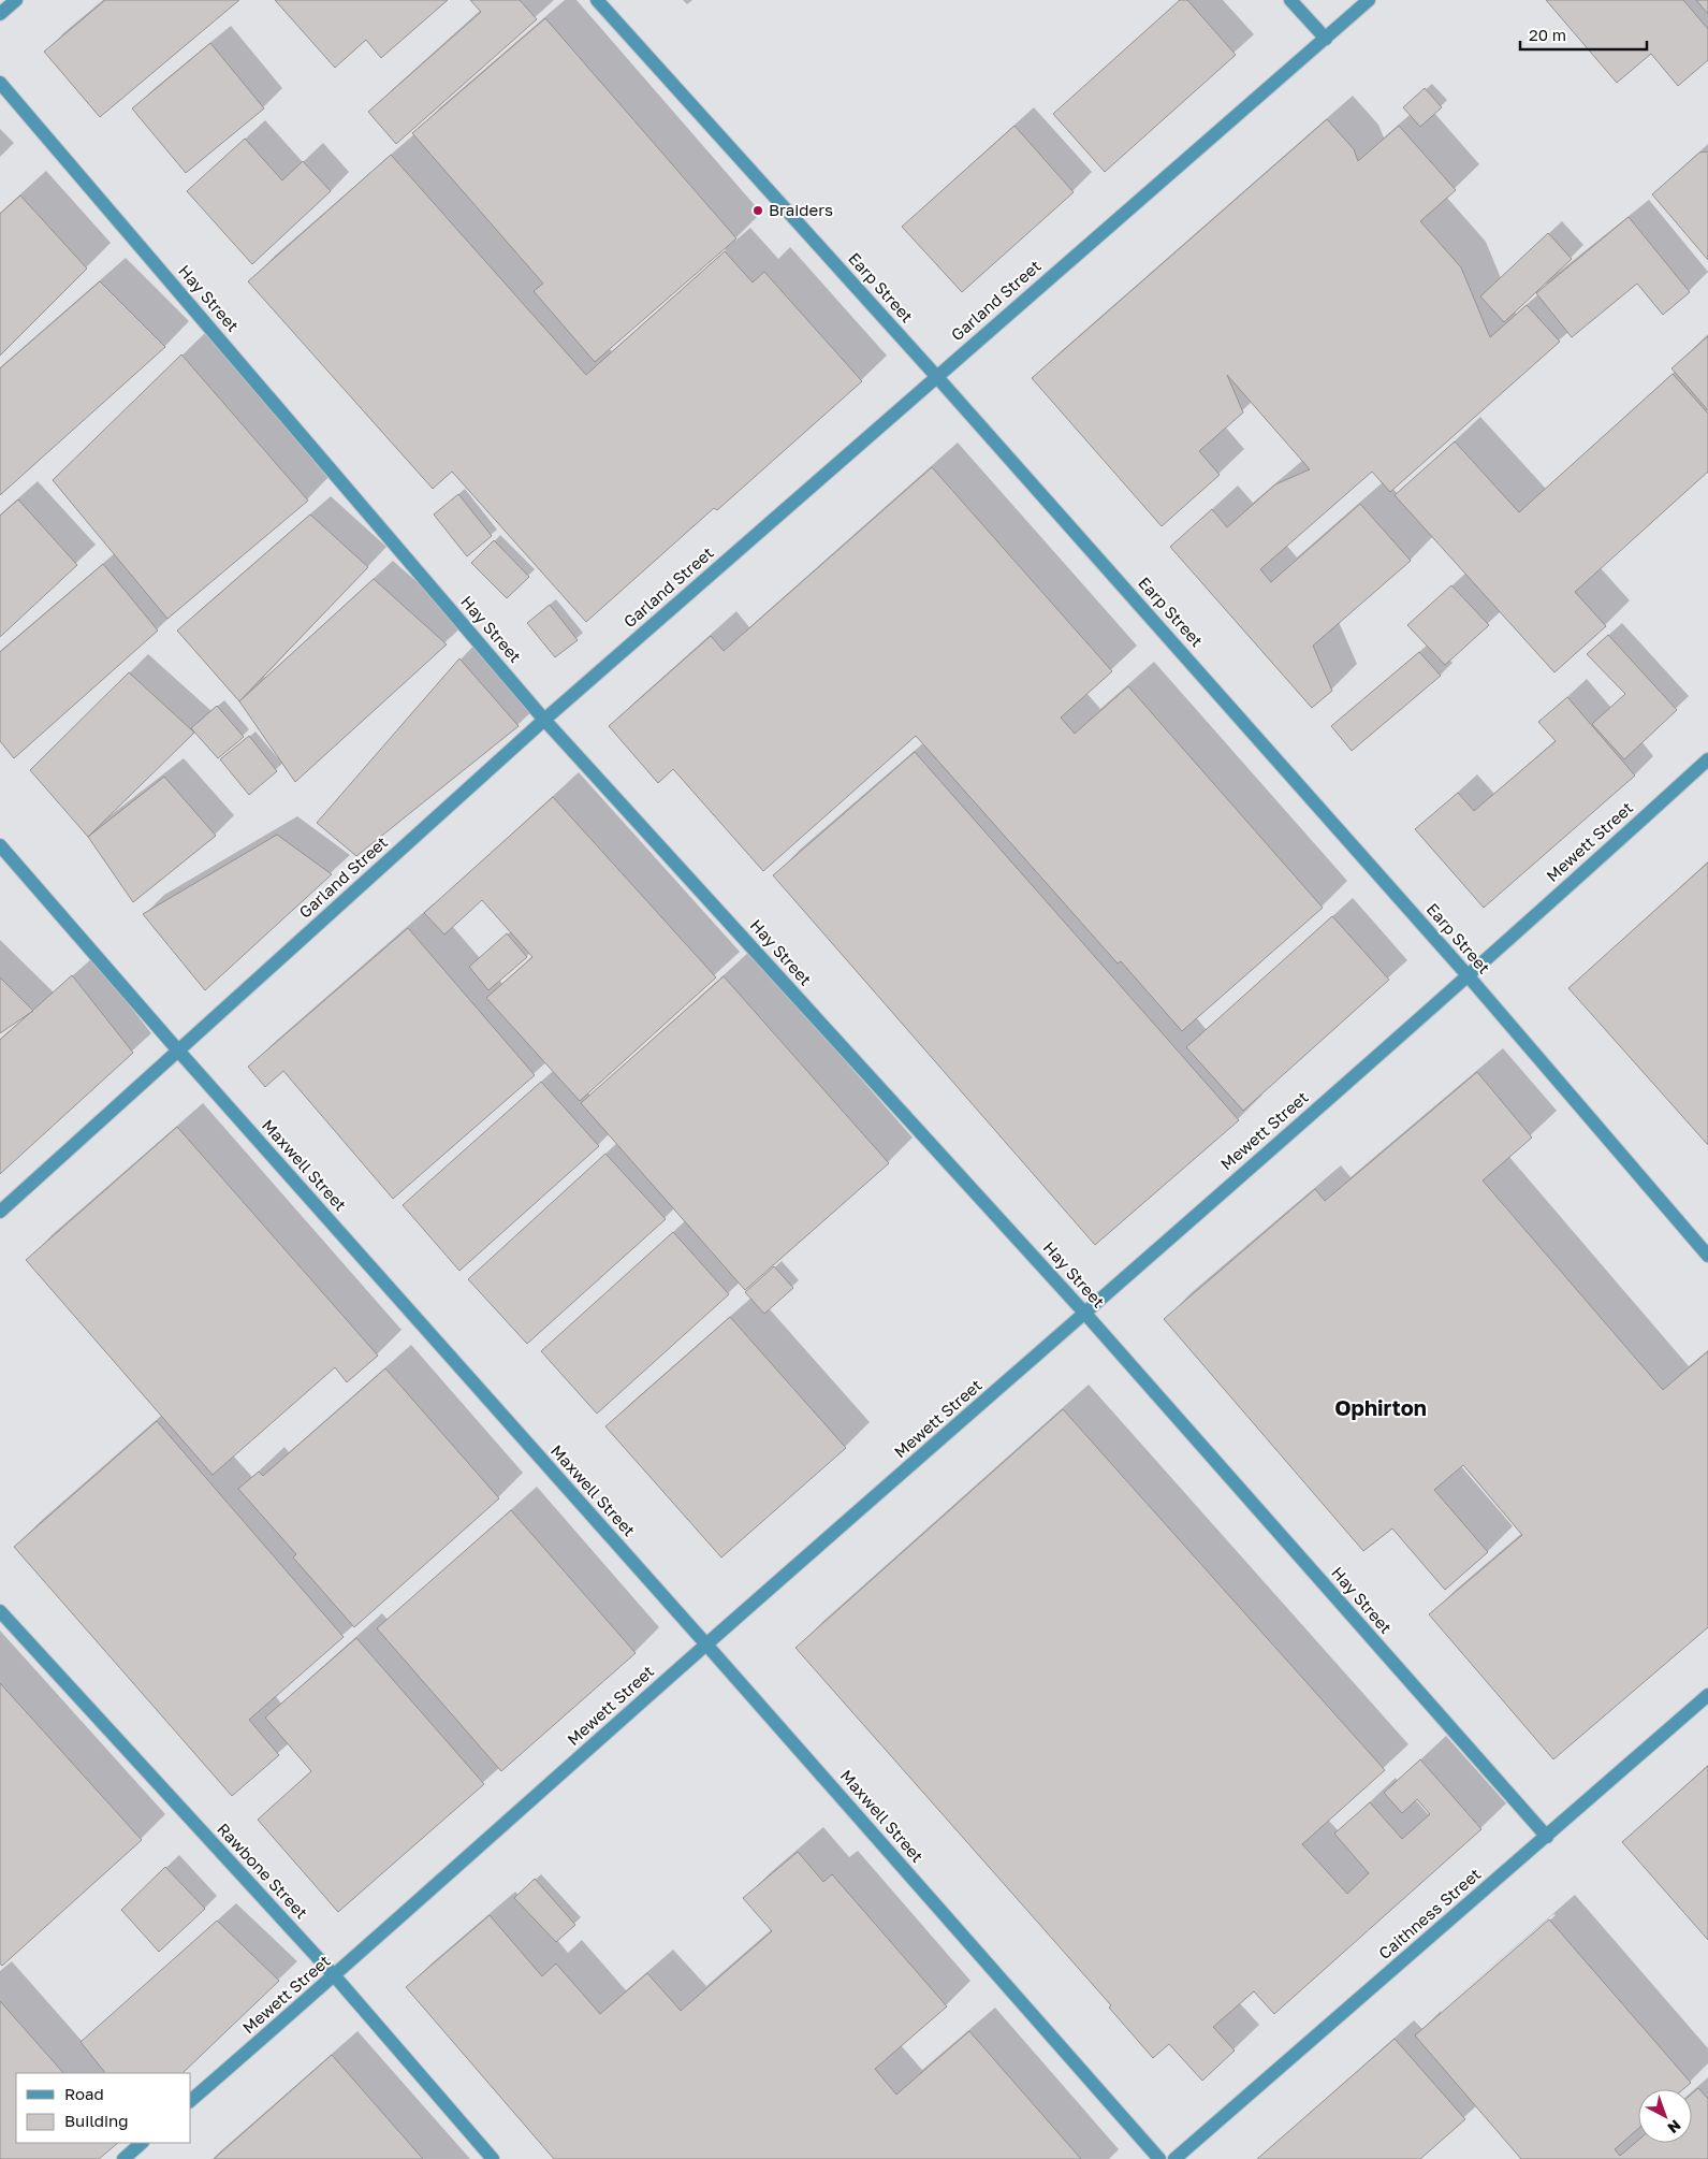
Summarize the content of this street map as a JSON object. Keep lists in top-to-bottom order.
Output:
{
  "streets": {
    "street": [
      "Earp Street",
      "Hay Street",
      "Garland Street",
      "Mewett Street",
      "Maxwell Street",
      "Rawbone Street",
      "Caithness Street"
    ]
  },
  "crossings": [
    ["Earp Street", "Garland Street"],
    ["Earp Street", "Mewett Street"],
    ["Hay Street", "Garland Street"],
    ["Hay Street", "Mewett Street"],
    ["Hay Street", "Caithness Street"],
    ["Garland Street", "Maxwell Street"],
    ["Mewett Street", "Maxwell Street"],
    ["Mewett Street", "Rawbone Street"]
  ],
  "districts": ["Ophirton"],
  "places": ["Braiders"],
  "legend": ["Road", "Building"],
  "scale_bar": "20 m",
  "north": "bottom right"
}
